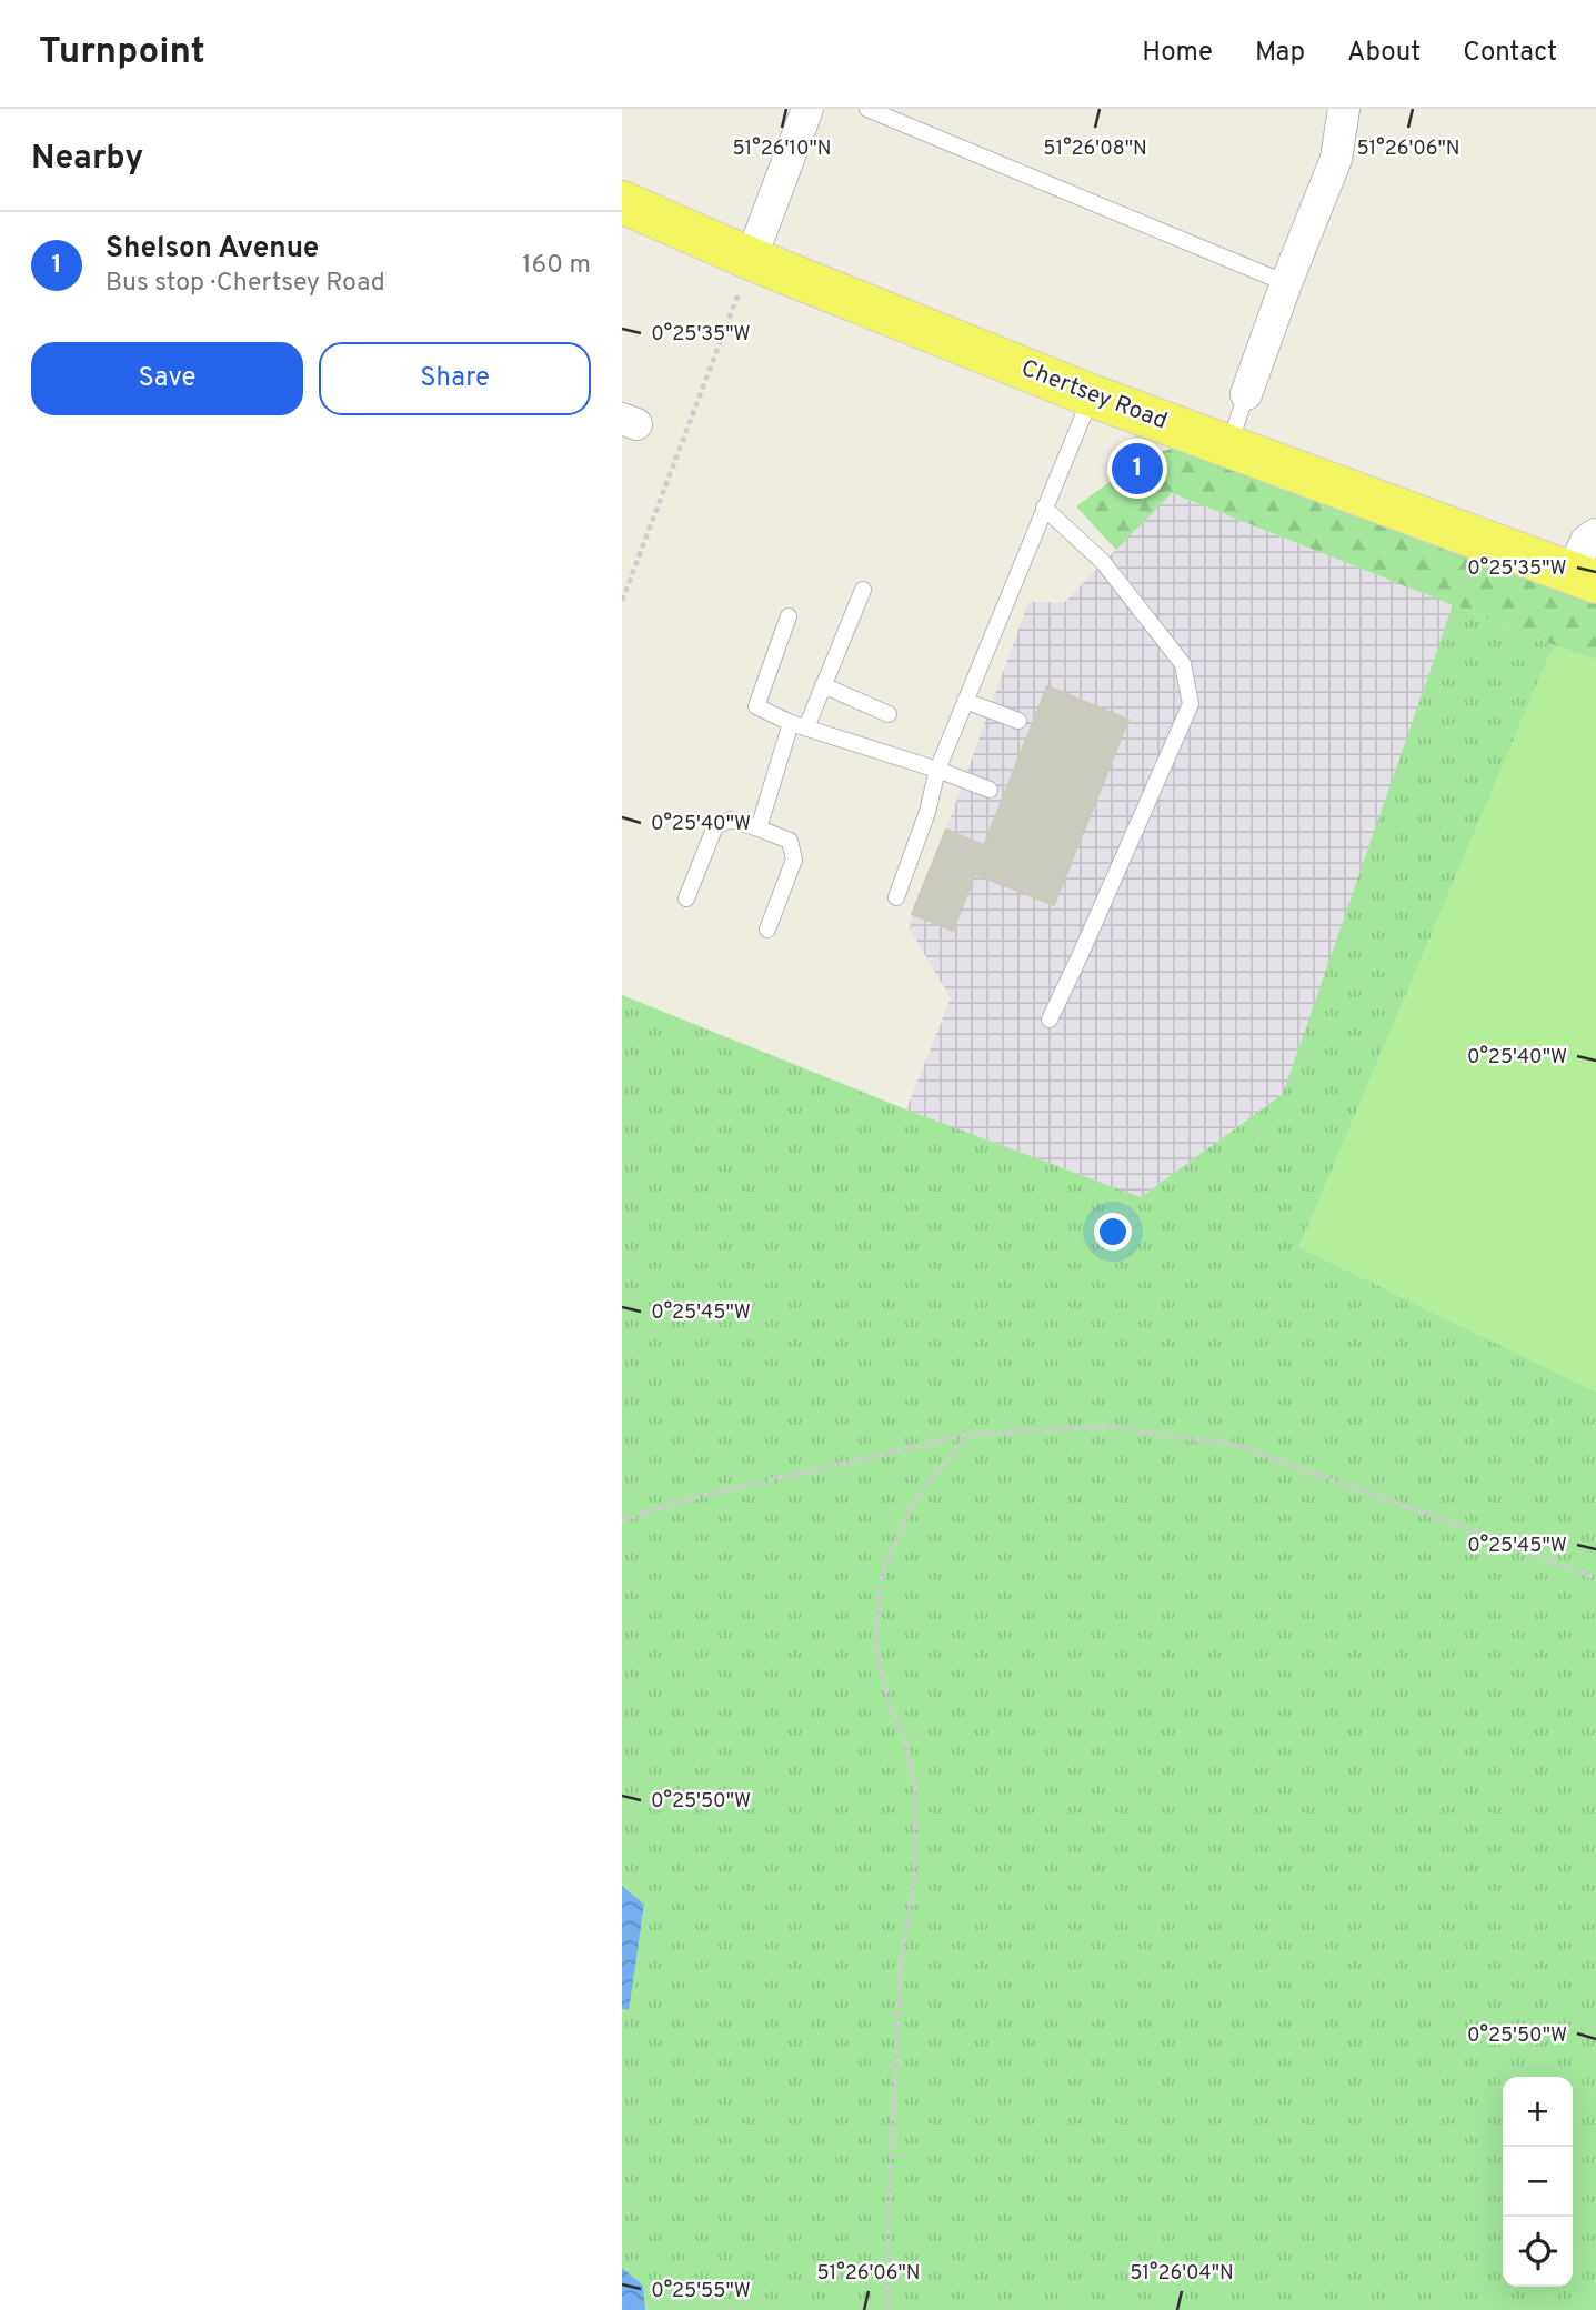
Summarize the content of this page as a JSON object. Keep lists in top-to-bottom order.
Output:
{
  "streets": {
    "main road": ["Chertsey Road"]
  },
  "page": {
    "header": "Turnpoint",
    "nav": [
      "Home",
      "Map",
      "About",
      "Contact"
    ],
    "heading": "Nearby",
    "list": [
      {
        "mark": "1",
        "name": "Shelson Avenue",
        "note": "Bus stop · Chertsey Road",
        "value": "160 m"
      }
    ],
    "buttons": ["Save", "Share"],
    "pins": "1",
    "map_buttons": ["+", "−"]
  },
  "coordinates": [
    "51°26'10\"N",
    "51°26'08\"N",
    "51°26'06\"N",
    "0°25'35\"W",
    "0°25'40\"W",
    "0°25'45\"W",
    "0°25'50\"W",
    "51°26'04\"N",
    "0°25'55\"W"
  ]
}
